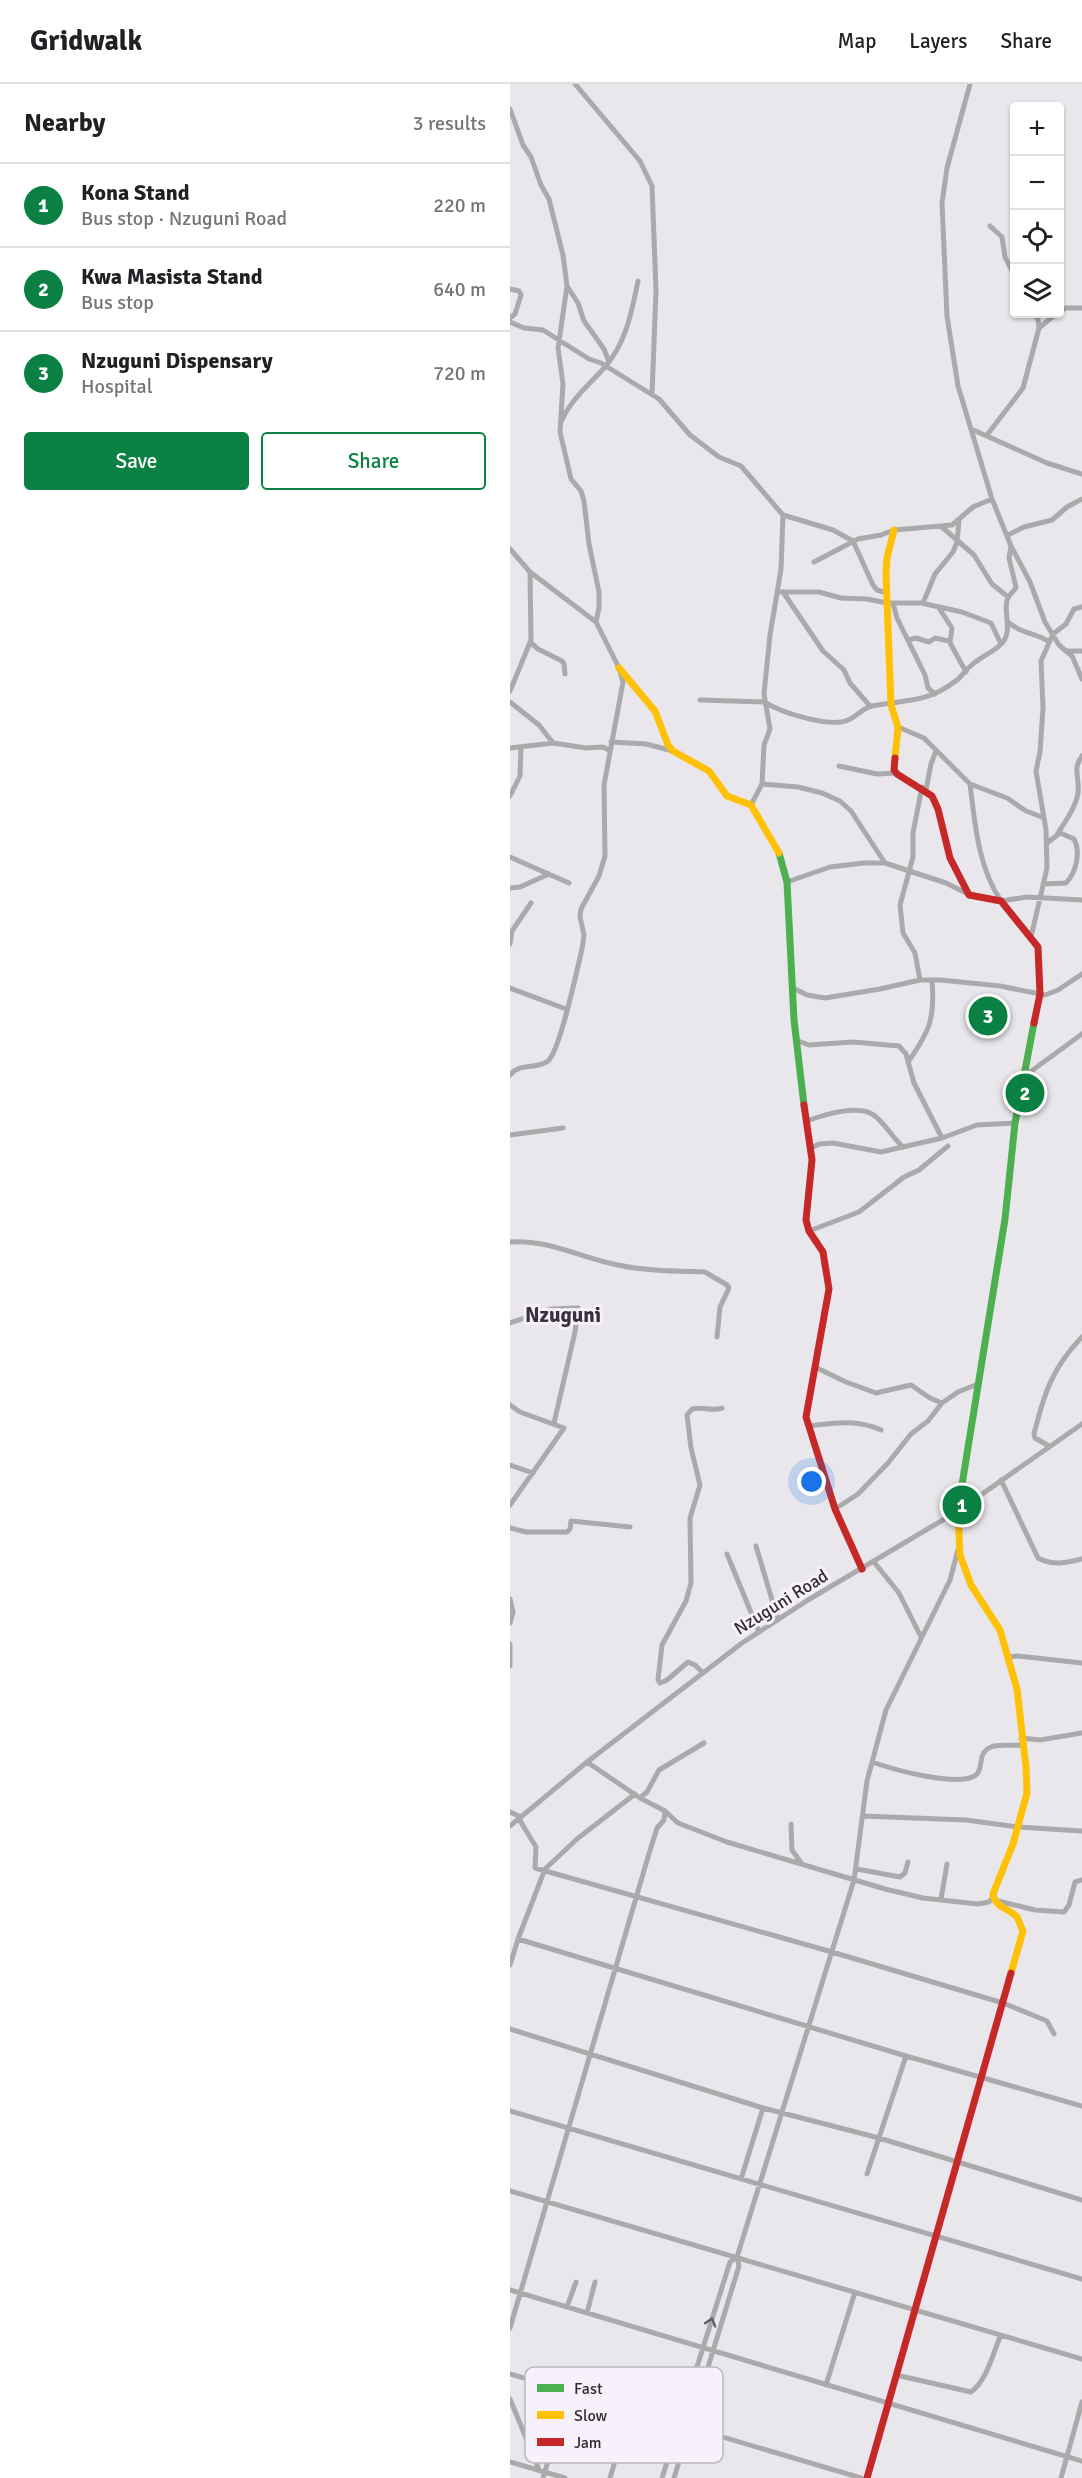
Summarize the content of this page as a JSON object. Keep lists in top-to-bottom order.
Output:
{
  "streets": {
    "street": ["Nzuguni Road"]
  },
  "districts": ["Nzuguni"],
  "legend": ["Fast", "Slow", "Jam"],
  "page": {
    "header": "Gridwalk",
    "nav": ["Map", "Layers", "Share"],
    "heading": ["Nearby", "3 results"],
    "map_buttons": ["+", "−"],
    "list": [
      {
        "mark": "1",
        "name": "Kona Stand",
        "note": "Bus stop · Nzuguni Road",
        "value": "220 m"
      },
      {
        "mark": "2",
        "name": "Kwa Masista Stand",
        "note": "Bus stop",
        "value": "640 m"
      },
      {
        "mark": "3",
        "name": "Nzuguni Dispensary",
        "note": "Hospital",
        "value": "720 m"
      }
    ],
    "buttons": ["Save", "Share"],
    "pins": ["3", "2", "1"]
  }
}
